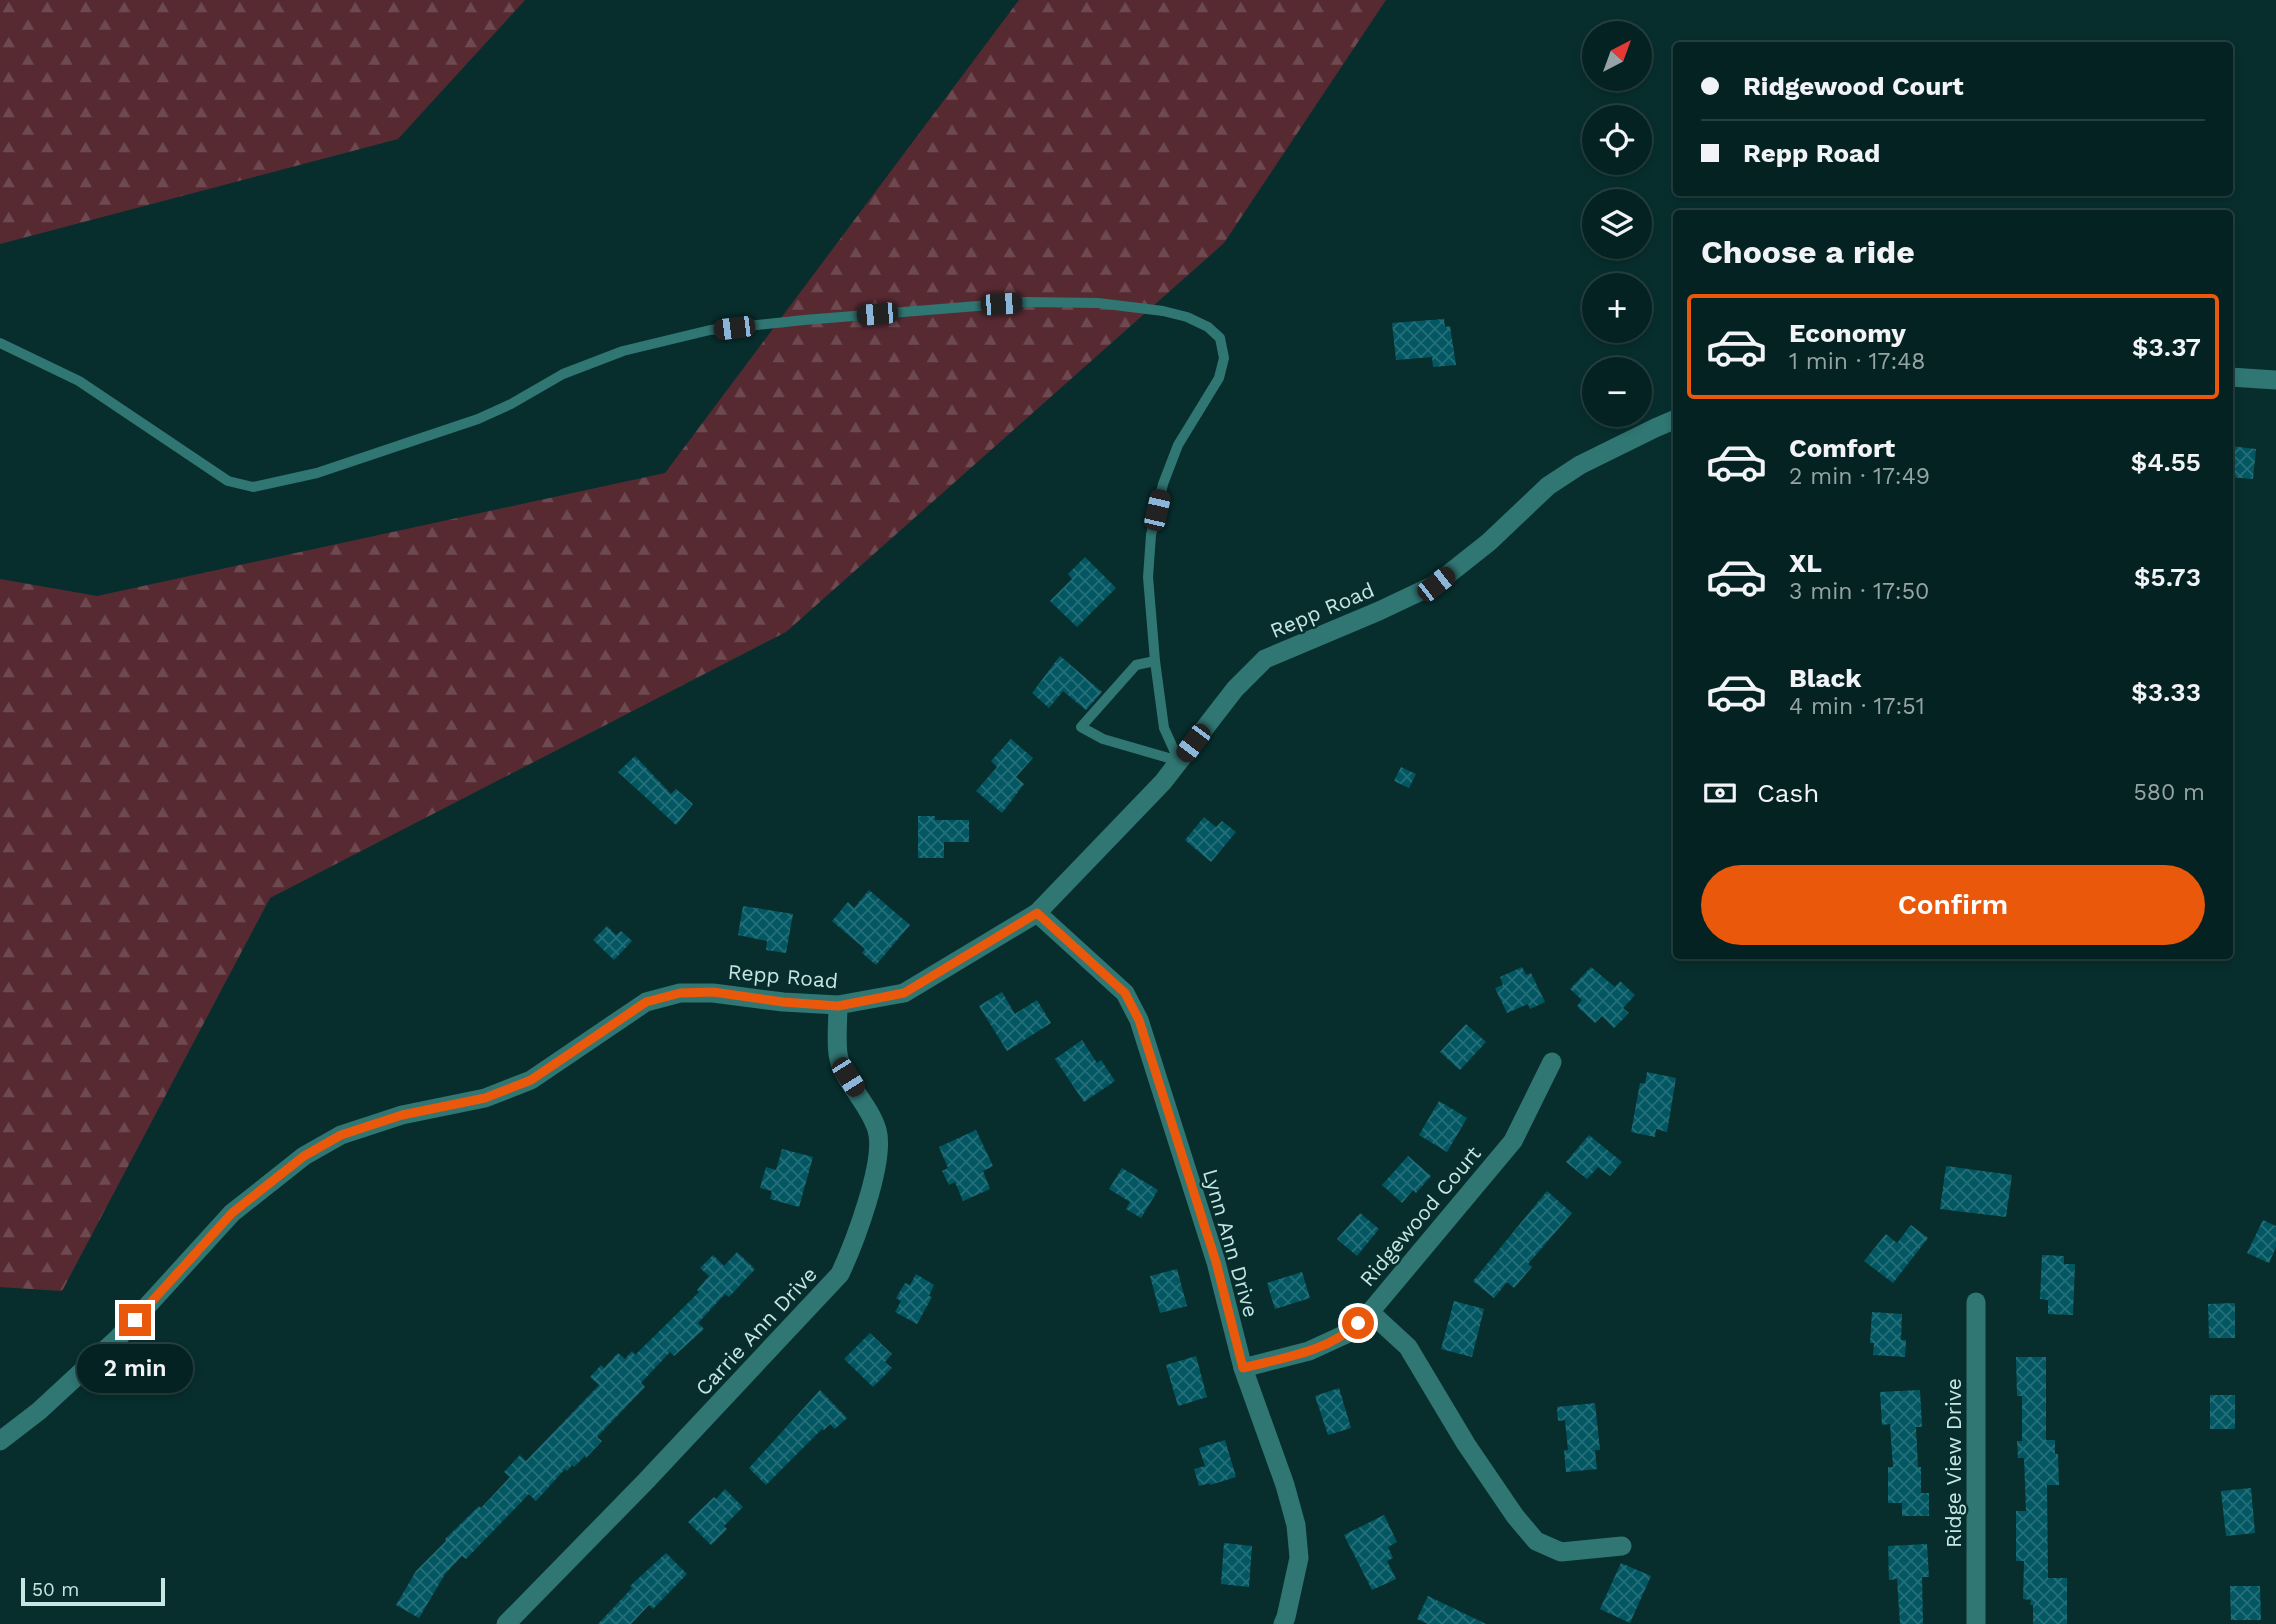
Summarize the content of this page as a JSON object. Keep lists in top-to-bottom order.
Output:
{
  "streets": {
    "street": [
      "Repp Road",
      "Ridgewood Court",
      "Lynn Ann Drive",
      "Carrie Ann Drive",
      "Ridge View Drive"
    ]
  },
  "crossings": [
    ["Repp Road", "Lynn Ann Drive"],
    ["Repp Road", "Carrie Ann Drive"],
    ["Ridgewood Court", "Lynn Ann Drive"]
  ],
  "scale_bar": "50 m",
  "north": "top right",
  "page": {
    "map_buttons": ["+", "−"],
    "banner": ["Ridgewood Court", "Repp Road"],
    "heading": "Choose a ride",
    "list": [
      {
        "name": "Economy",
        "note": "1 min · 17:48",
        "value": "$3.37"
      },
      {
        "name": "Comfort",
        "note": "2 min · 17:49",
        "value": "$4.55"
      },
      {
        "name": "XL",
        "note": "3 min · 17:50",
        "value": "$5.73"
      },
      {
        "name": "Black",
        "note": "4 min · 17:51",
        "value": "$3.33"
      }
    ],
    "pay": ["Cash", "580 m"],
    "buttons": "Confirm",
    "bubble": "2 min",
    "scale": "50 m"
  }
}
